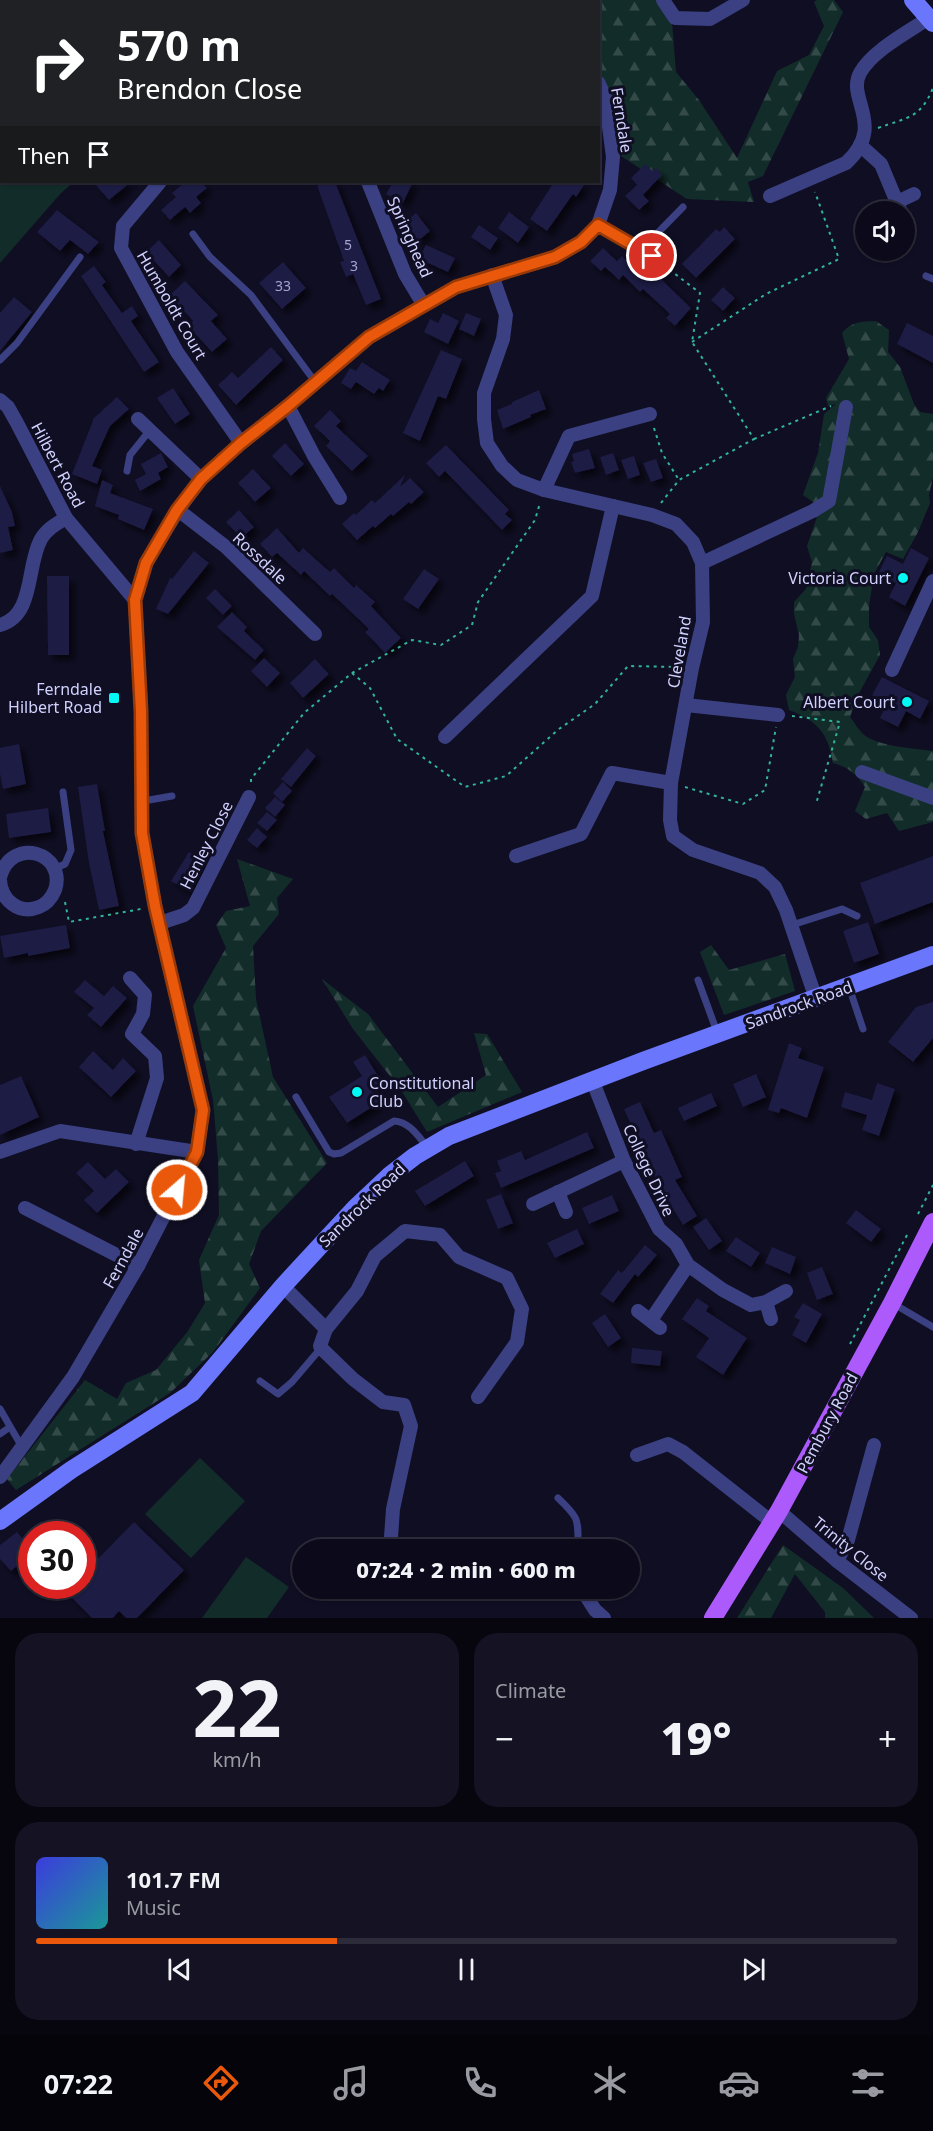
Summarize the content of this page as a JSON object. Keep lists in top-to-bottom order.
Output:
{
  "streets": {
    "main road": ["Pembury Road"],
    "street": [
      "Ferndale",
      "Springhead",
      "Humboldt Court",
      "Hilbert Road",
      "Rossdale",
      "Cleveland",
      "Henley Close",
      "Sandrock Road",
      "College Drive",
      "Trinity Close"
    ]
  },
  "crossings": [
    ["Ferndale", "Springhead"],
    ["Ferndale", "Humboldt Court"],
    ["Ferndale", "Hilbert Road"],
    ["Ferndale", "Rossdale"],
    ["Ferndale", "Cleveland"],
    ["Ferndale", "Henley Close"],
    ["Cleveland", "Sandrock Road"],
    ["Sandrock Road", "College Drive"],
    ["Pembury Road", "Trinity Close"]
  ],
  "places": {
    "other": ["Victoria Court", "Albert Court", "Constitutional Club"],
    "transit": ["Ferndale Hilbert Road"]
  },
  "house_numbers": ["5", "3", "33"],
  "page": {
    "turn": ["570 m", "Brendon Close"],
    "then": "Then",
    "limit": "30",
    "trip": "07:24 · 2 min · 600 m",
    "tile": [
      ["22", "km/h"],
      "Climate"
    ],
    "heat": ["−", "19°", "+"],
    "song": ["101.7 FM", "Music"],
    "tabs": "07:22"
  }
}
